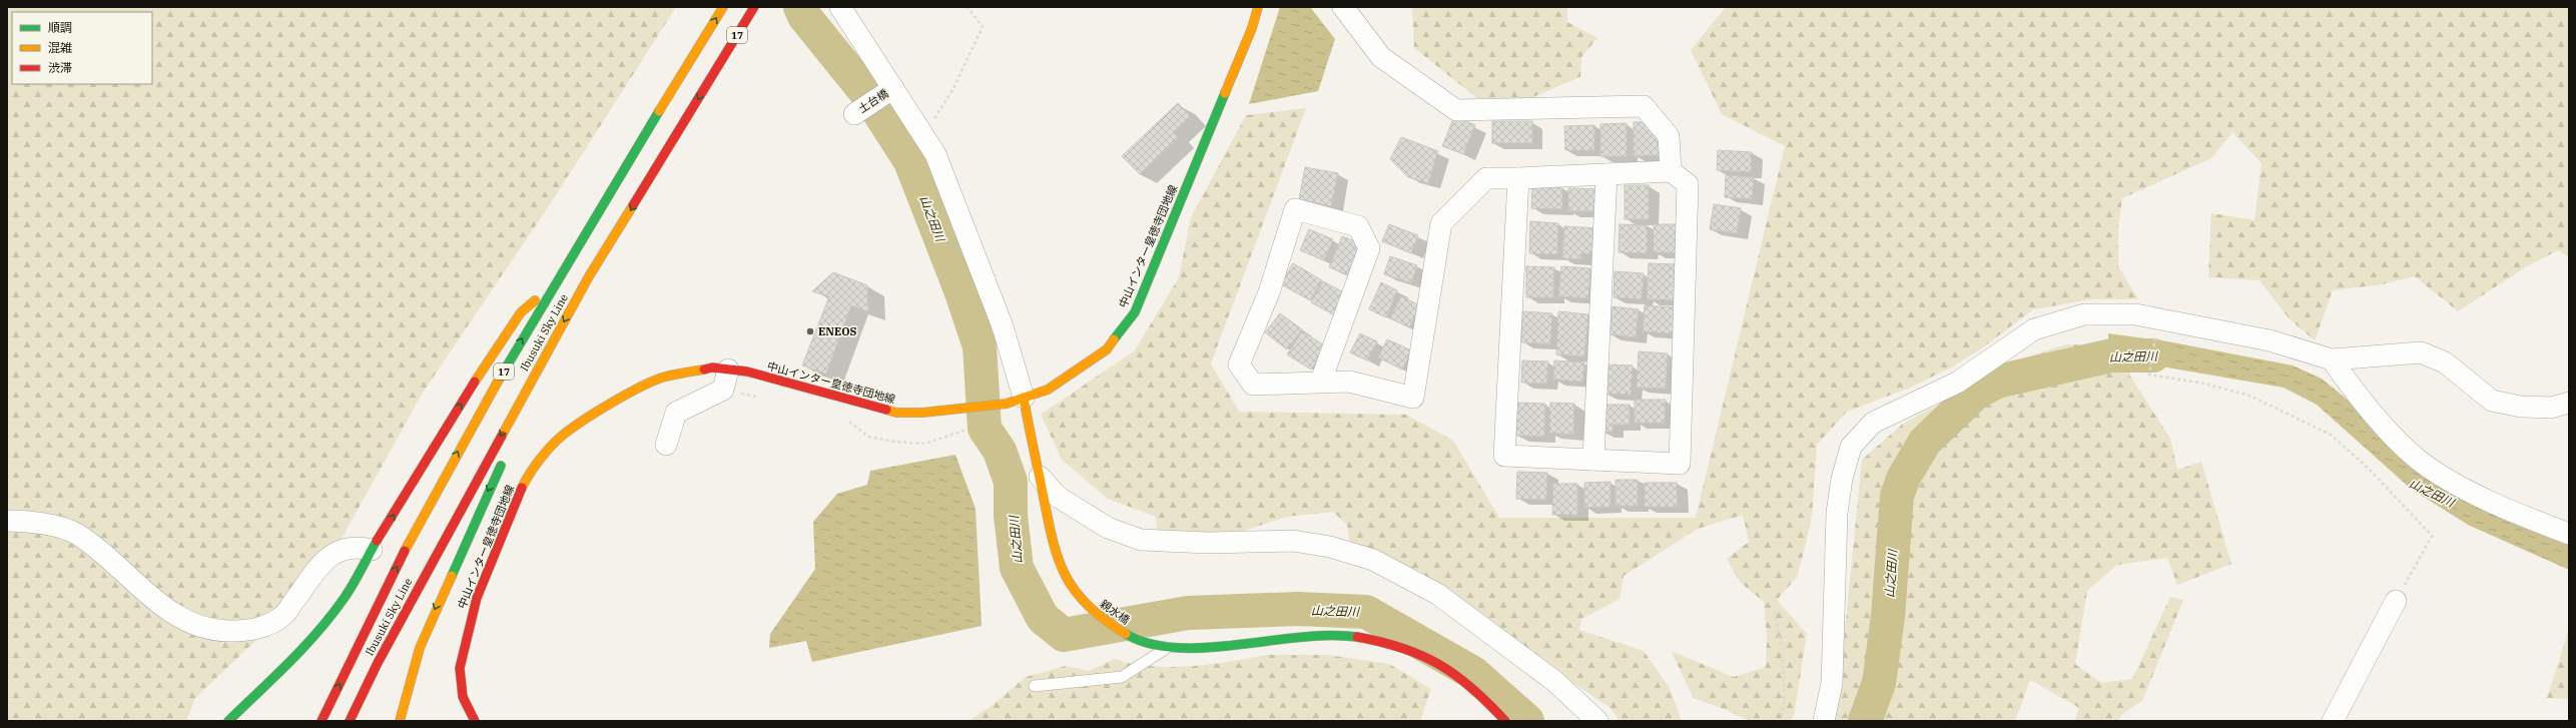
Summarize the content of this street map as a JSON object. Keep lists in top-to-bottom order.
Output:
{
  "streets": {
    "main road": [
      "17",
      "中山インター皇徳寺団地線",
      "Ibusuki Sky Line",
      "親水橋"
    ],
    "street": ["土台橋"]
  },
  "crossings": [
    ["中山インター皇徳寺団地線", "親水橋"]
  ],
  "water": ["山之田川"],
  "places": ["ENEOS"],
  "legend": ["順調", "混雑", "渋滞"]
}
